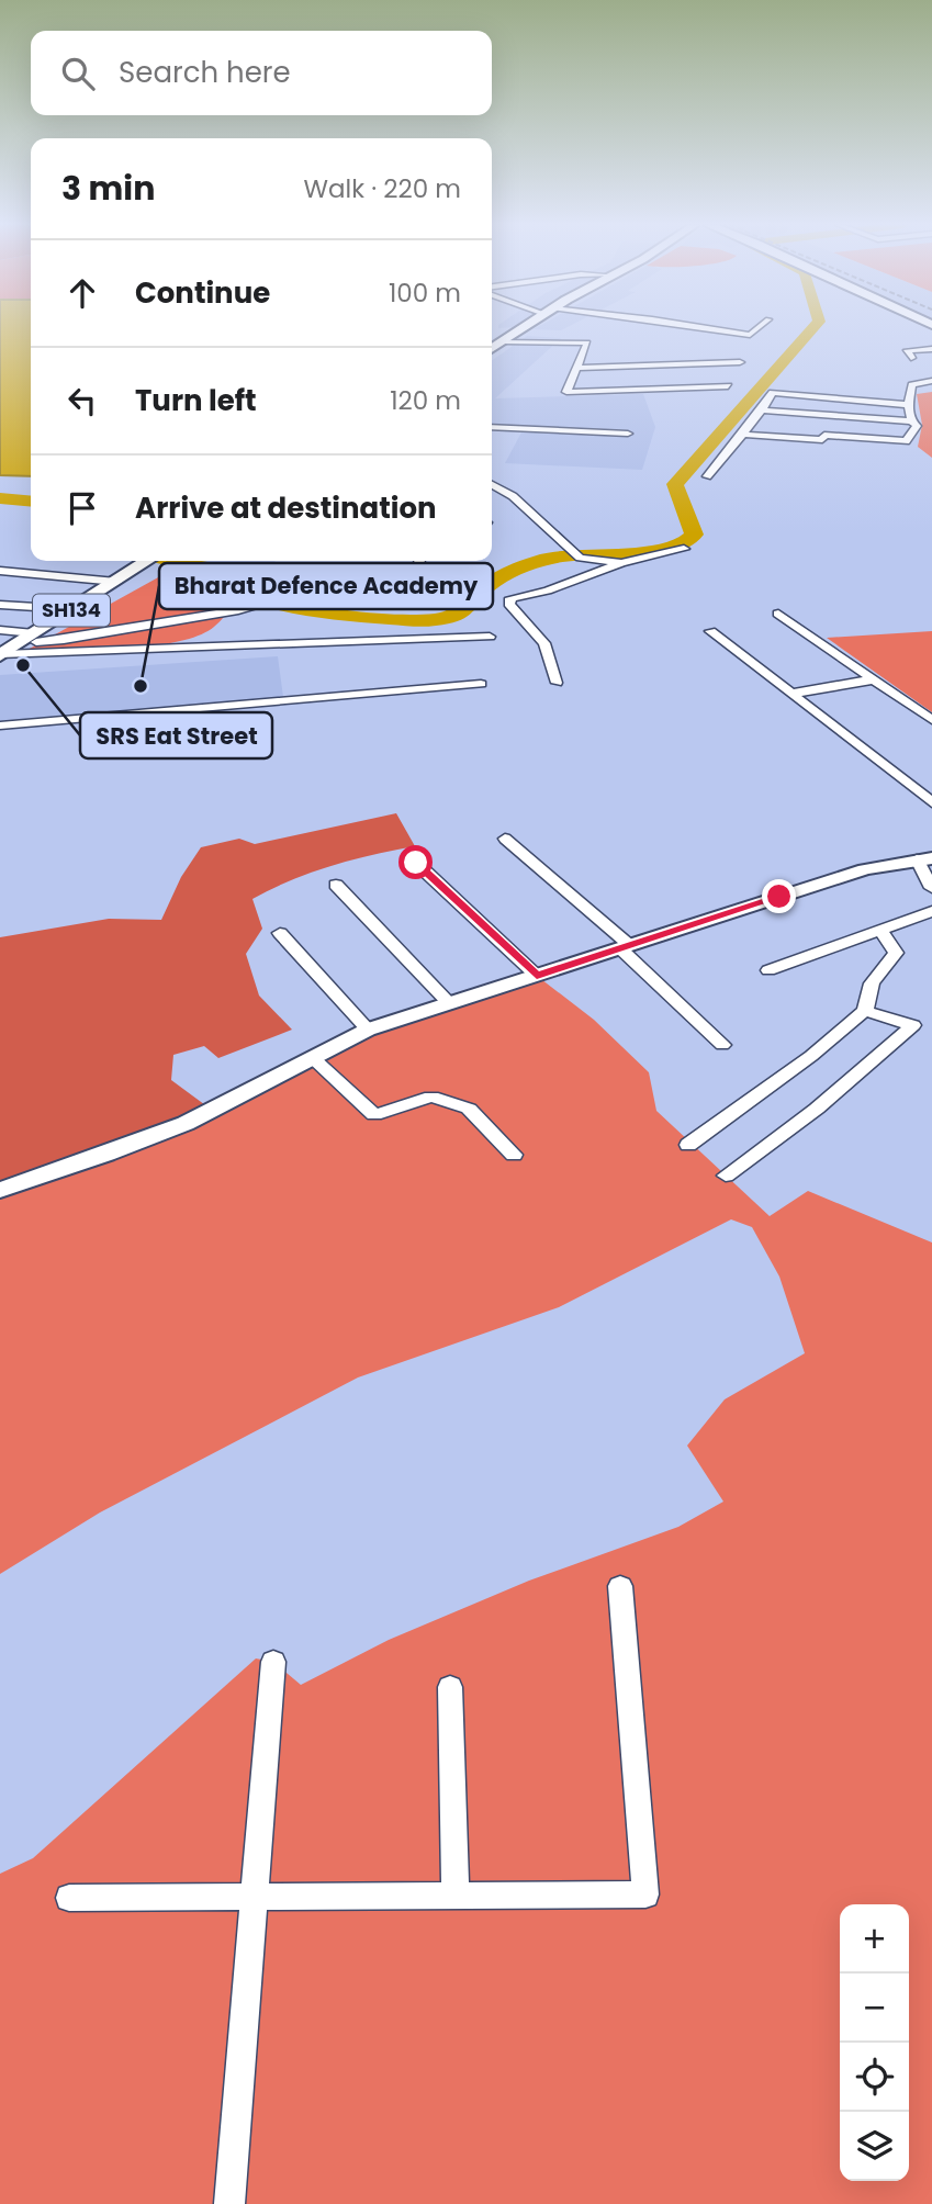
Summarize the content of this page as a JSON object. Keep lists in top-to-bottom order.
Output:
{
  "streets": {
    "main road": ["SH134"]
  },
  "places": ["SRS Eat Street", "Bharat Defence Academy"],
  "page": {
    "search": "Search here",
    "heading": ["3 min", "Walk · 220 m"],
    "list": [
      ["Continue", "100 m"],
      ["Turn left", "120 m"],
      "Arrive at destination"
    ],
    "map_buttons": ["+", "−"]
  }
}
